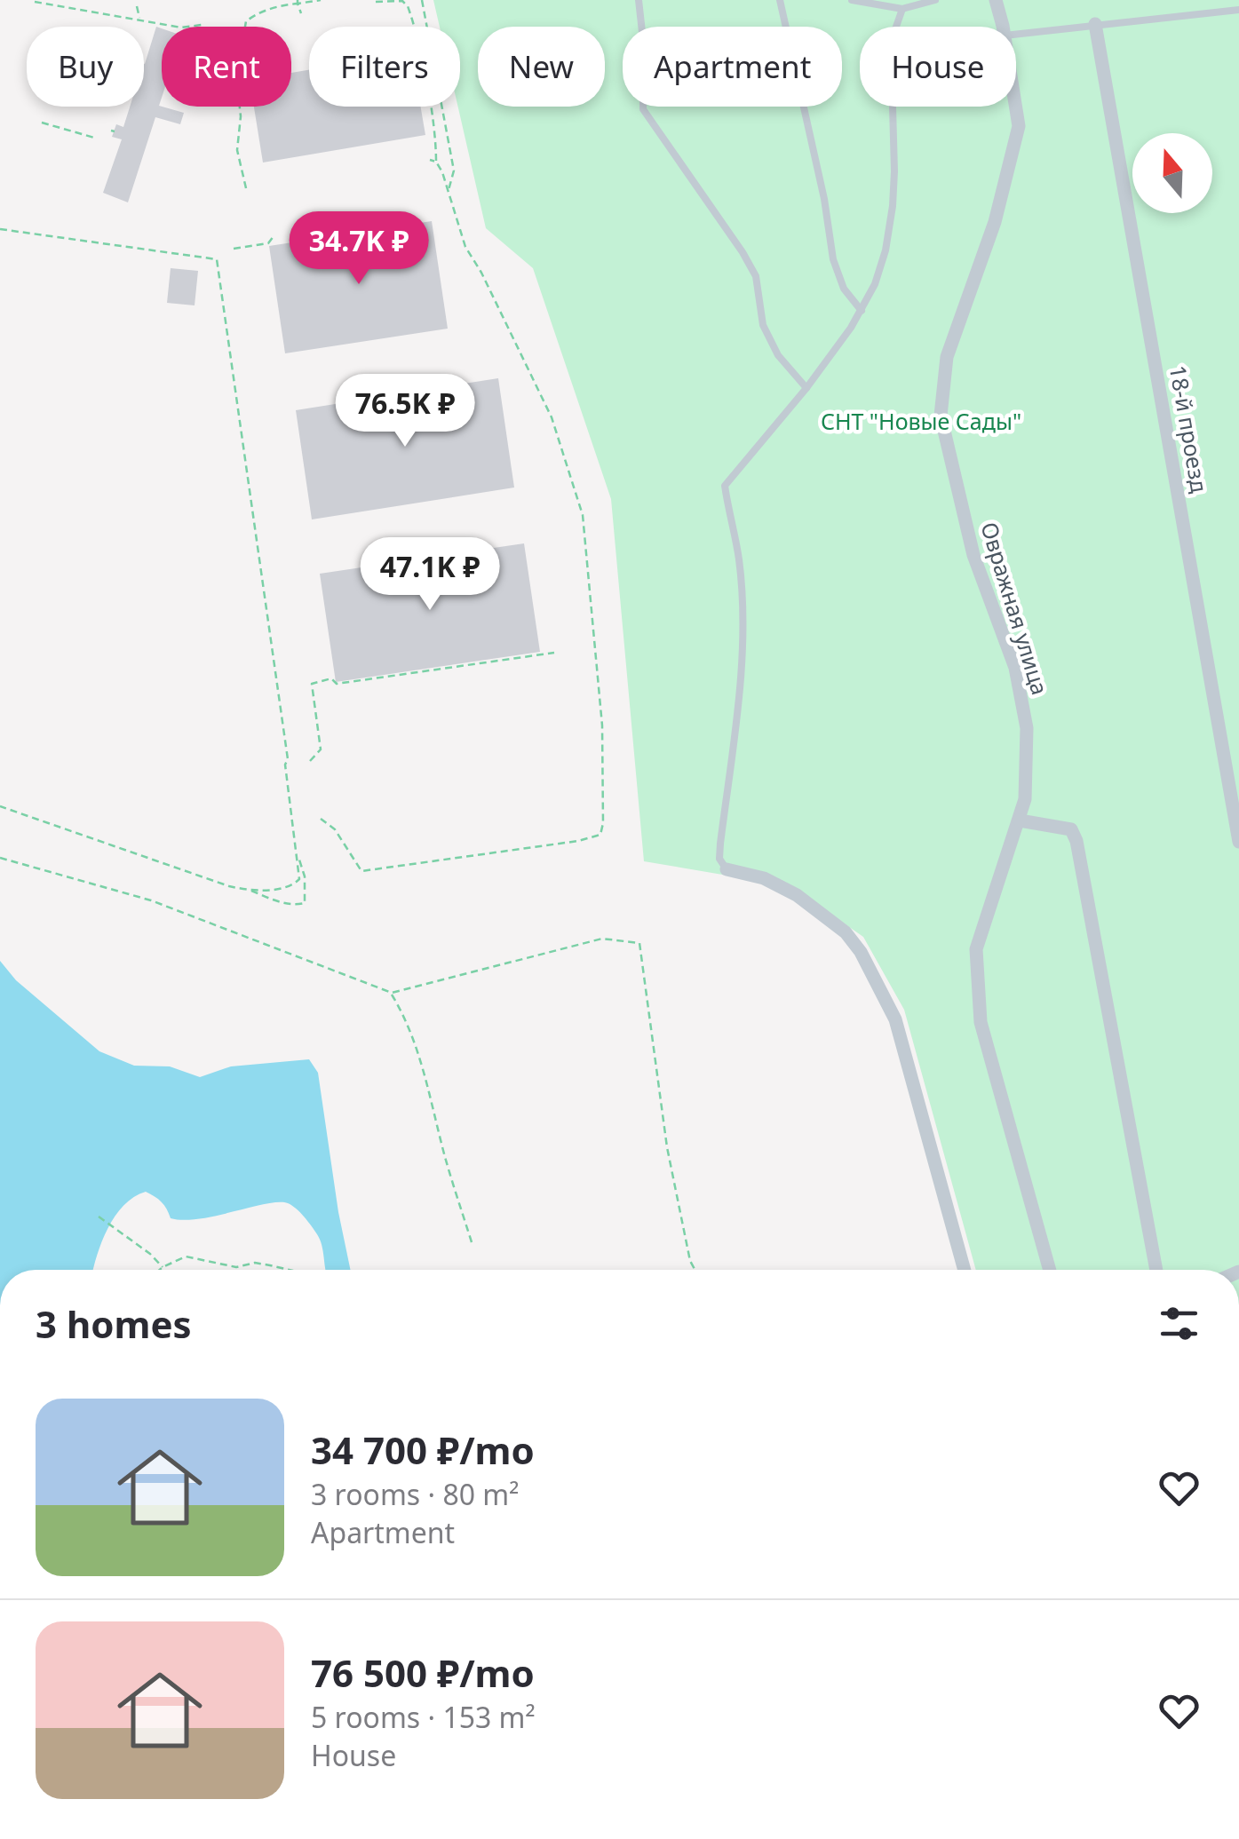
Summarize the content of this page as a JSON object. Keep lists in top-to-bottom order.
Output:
{
  "streets": {
    "street": ["18-й проезд", "Овражная улица"]
  },
  "parks": ["СНТ \"Новые Сады\""],
  "north": "top",
  "page": {
    "chip": [
      "Buy",
      "Rent",
      "Filters",
      "New",
      "Apartment",
      "House"
    ],
    "price": ["34.7K ₽", "76.5K ₽", "47.1K ₽"],
    "heading": "3 homes",
    "list": [
      {
        "name": "34 700 ₽/mo",
        "note": "3 rooms · 80 m² · Apartment"
      },
      {
        "name": "76 500 ₽/mo",
        "note": "5 rooms · 153 m² · House"
      }
    ]
  }
}
